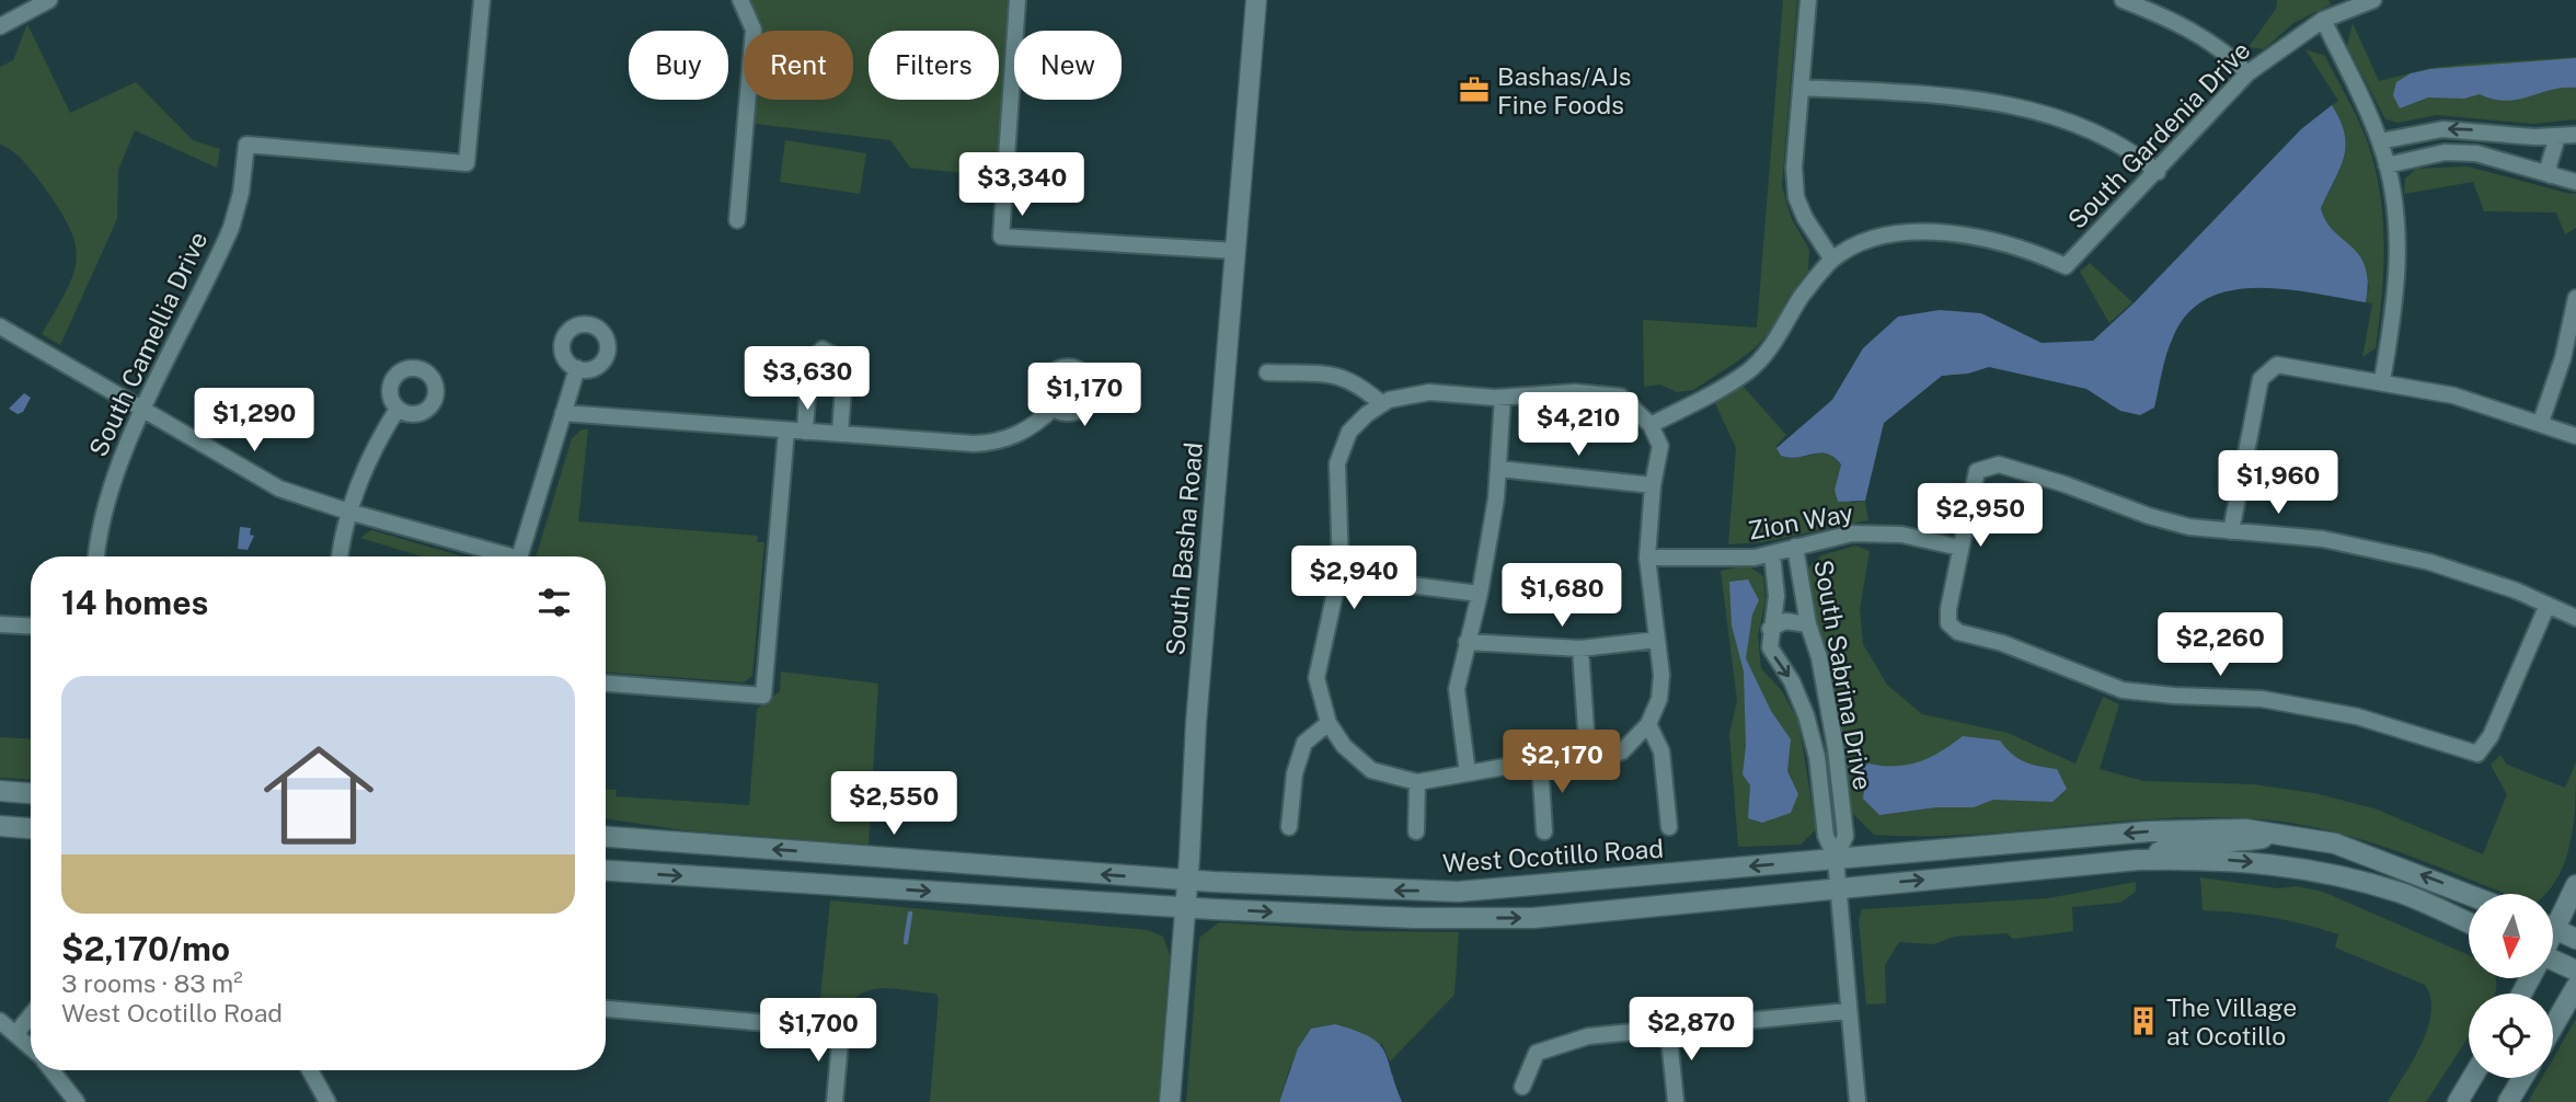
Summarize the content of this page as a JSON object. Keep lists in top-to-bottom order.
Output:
{
  "streets": {
    "main road": ["South Basha Road", "West Ocotillo Road"],
    "street": [
      "South Gardenia Drive",
      "South Camellia Drive",
      "Zion Way",
      "South Sabrina Drive"
    ]
  },
  "crossings": [
    ["Zion Way", "South Sabrina Drive"],
    ["South Basha Road", "West Ocotillo Road"],
    ["South Sabrina Drive", "West Ocotillo Road"]
  ],
  "places": {
    "office": ["Bashas/AJs Fine Foods"],
    "building": ["The Village at Ocotillo"]
  },
  "north": "bottom",
  "page": {
    "chip": [
      "Buy",
      "Rent",
      "Filters",
      "New"
    ],
    "price": [
      "$3,340",
      "$3,630",
      "$1,170",
      "$1,290",
      "$4,210",
      "$1,960",
      "$2,950",
      "$2,940",
      "$1,680",
      "$2,260",
      "$2,170",
      "$2,550",
      "$2,870",
      "$1,700"
    ],
    "heading": "14 homes",
    "list": [
      {
        "name": "$2,170/mo",
        "note": "3 rooms · 83 m² · West Ocotillo Road"
      }
    ]
  }
}
